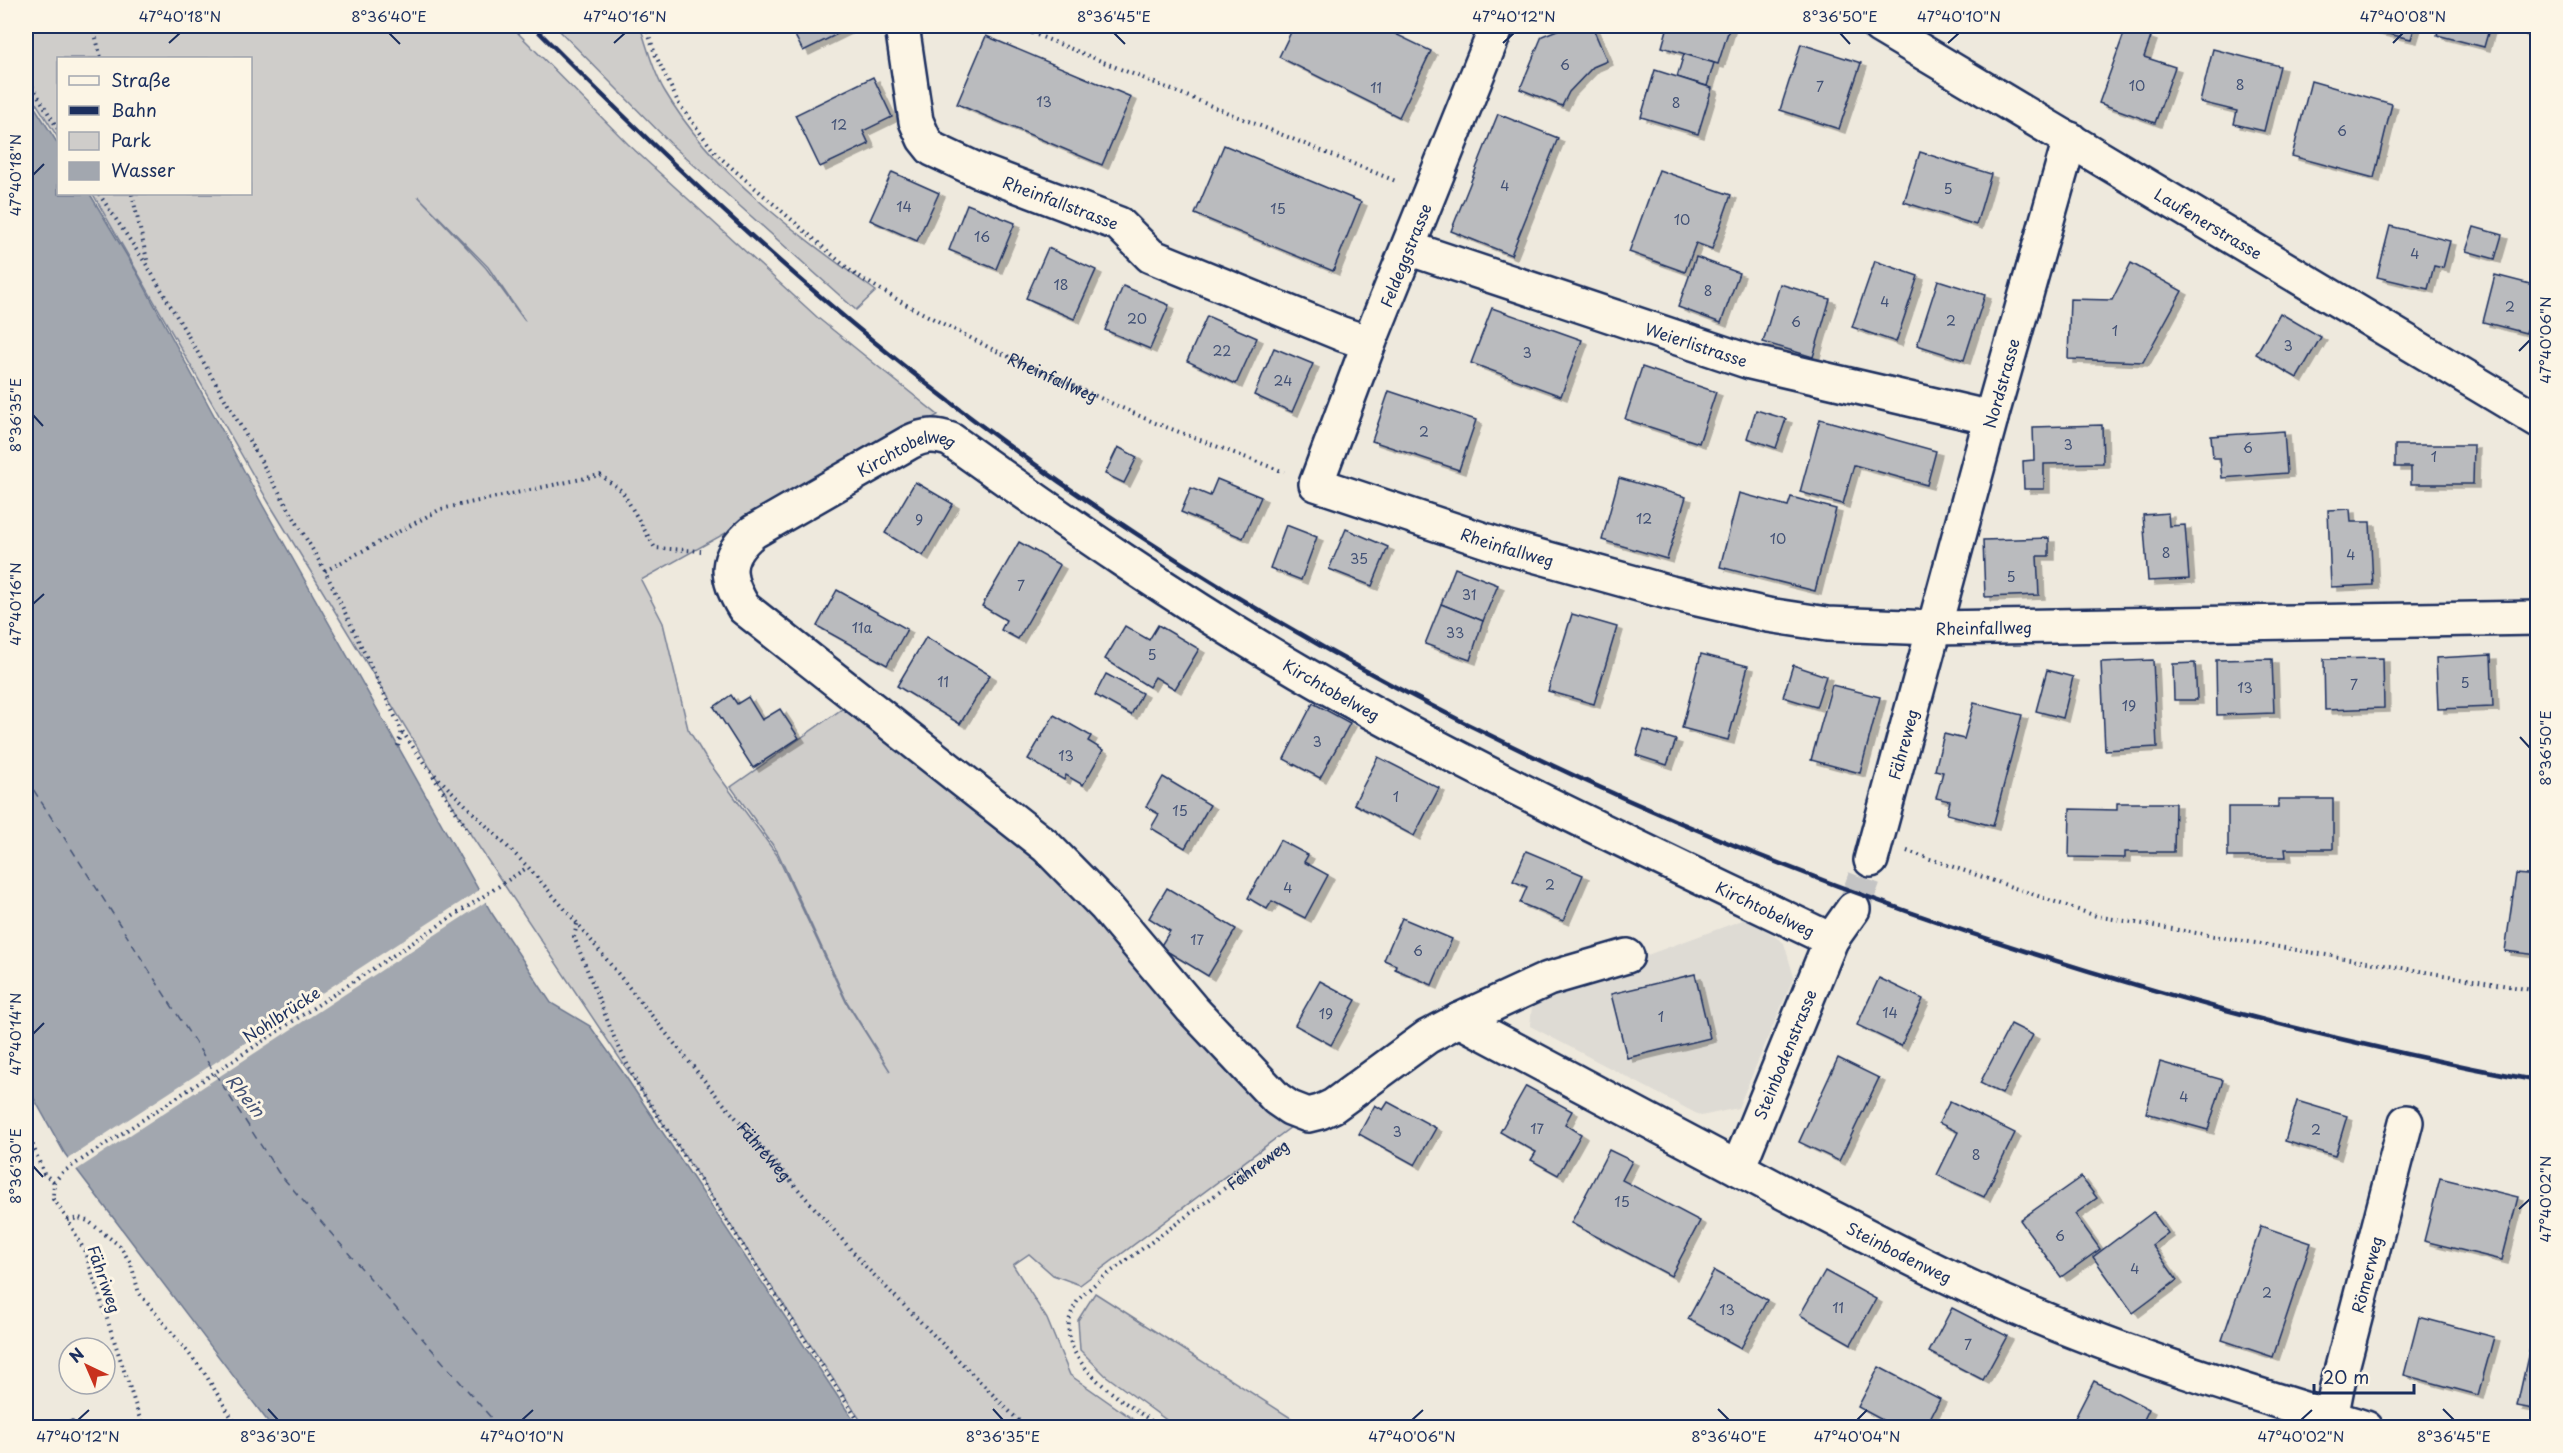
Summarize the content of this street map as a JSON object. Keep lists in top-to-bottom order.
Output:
{
  "streets": {
    "street": [
      "Rheinfallstrasse",
      "Laufenerstrasse",
      "Feldeggstrasse",
      "Weierlistrasse",
      "Rheinfallweg",
      "Nordstrasse",
      "Kirchtobelweg",
      "Fähreweg",
      "Steinbodenstrasse",
      "Steinbodenweg",
      "Römerweg"
    ],
    "path": ["Nohlbrücke", "Fähriweg"]
  },
  "crossings": [
    ["Rheinfallstrasse", "Feldeggstrasse"],
    ["Laufenerstrasse", "Nordstrasse"],
    ["Feldeggstrasse", "Weierlistrasse"],
    ["Feldeggstrasse", "Rheinfallweg"],
    ["Weierlistrasse", "Nordstrasse"],
    ["Rheinfallweg", "Nordstrasse"],
    ["Rheinfallweg", "Fähreweg"],
    ["Nordstrasse", "Fähreweg"],
    ["Kirchtobelweg", "Steinbodenstrasse"],
    ["Fähreweg", "Nohlbrücke"],
    ["Nohlbrücke", "Fähriweg"],
    ["Steinbodenstrasse", "Steinbodenweg"],
    ["Steinbodenweg", "Römerweg"]
  ],
  "water": ["Rhein"],
  "house_numbers": [
    "6",
    "8",
    "10",
    "7",
    "11",
    "13",
    "8",
    "12",
    "6",
    "4",
    "5",
    "14",
    "15",
    "10",
    "16",
    "4",
    "18",
    "8",
    "4",
    "2",
    "20",
    "2",
    "6",
    "1",
    "3",
    "22",
    "3",
    "24",
    "2",
    "3",
    "6",
    "1",
    "12",
    "9",
    "10",
    "8",
    "4",
    "35",
    "5",
    "7",
    "31",
    "11a",
    "33",
    "5",
    "11",
    "5",
    "7",
    "13",
    "19",
    "3",
    "13",
    "1",
    "15",
    "2",
    "4",
    "17",
    "6",
    "14",
    "19",
    "1",
    "4",
    "17",
    "2",
    "3",
    "8",
    "15",
    "6",
    "4",
    "2",
    "11",
    "13",
    "7"
  ],
  "legend": [
    "Straße",
    "Bahn",
    "Park",
    "Wasser"
  ],
  "scale_bar": "20 m",
  "north": "top left",
  "coordinates": [
    "47°40'18\"N",
    "8°36'40\"E",
    "47°40'16\"N",
    "8°36'45\"E",
    "47°40'12\"N",
    "8°36'50\"E",
    "47°40'10\"N",
    "47°40'08\"N",
    "47°40'06\"N",
    "8°36'35\"E",
    "47°40'14\"N",
    "8°36'30\"E",
    "47°40'02\"N",
    "47°40'04\"N"
  ]
}
